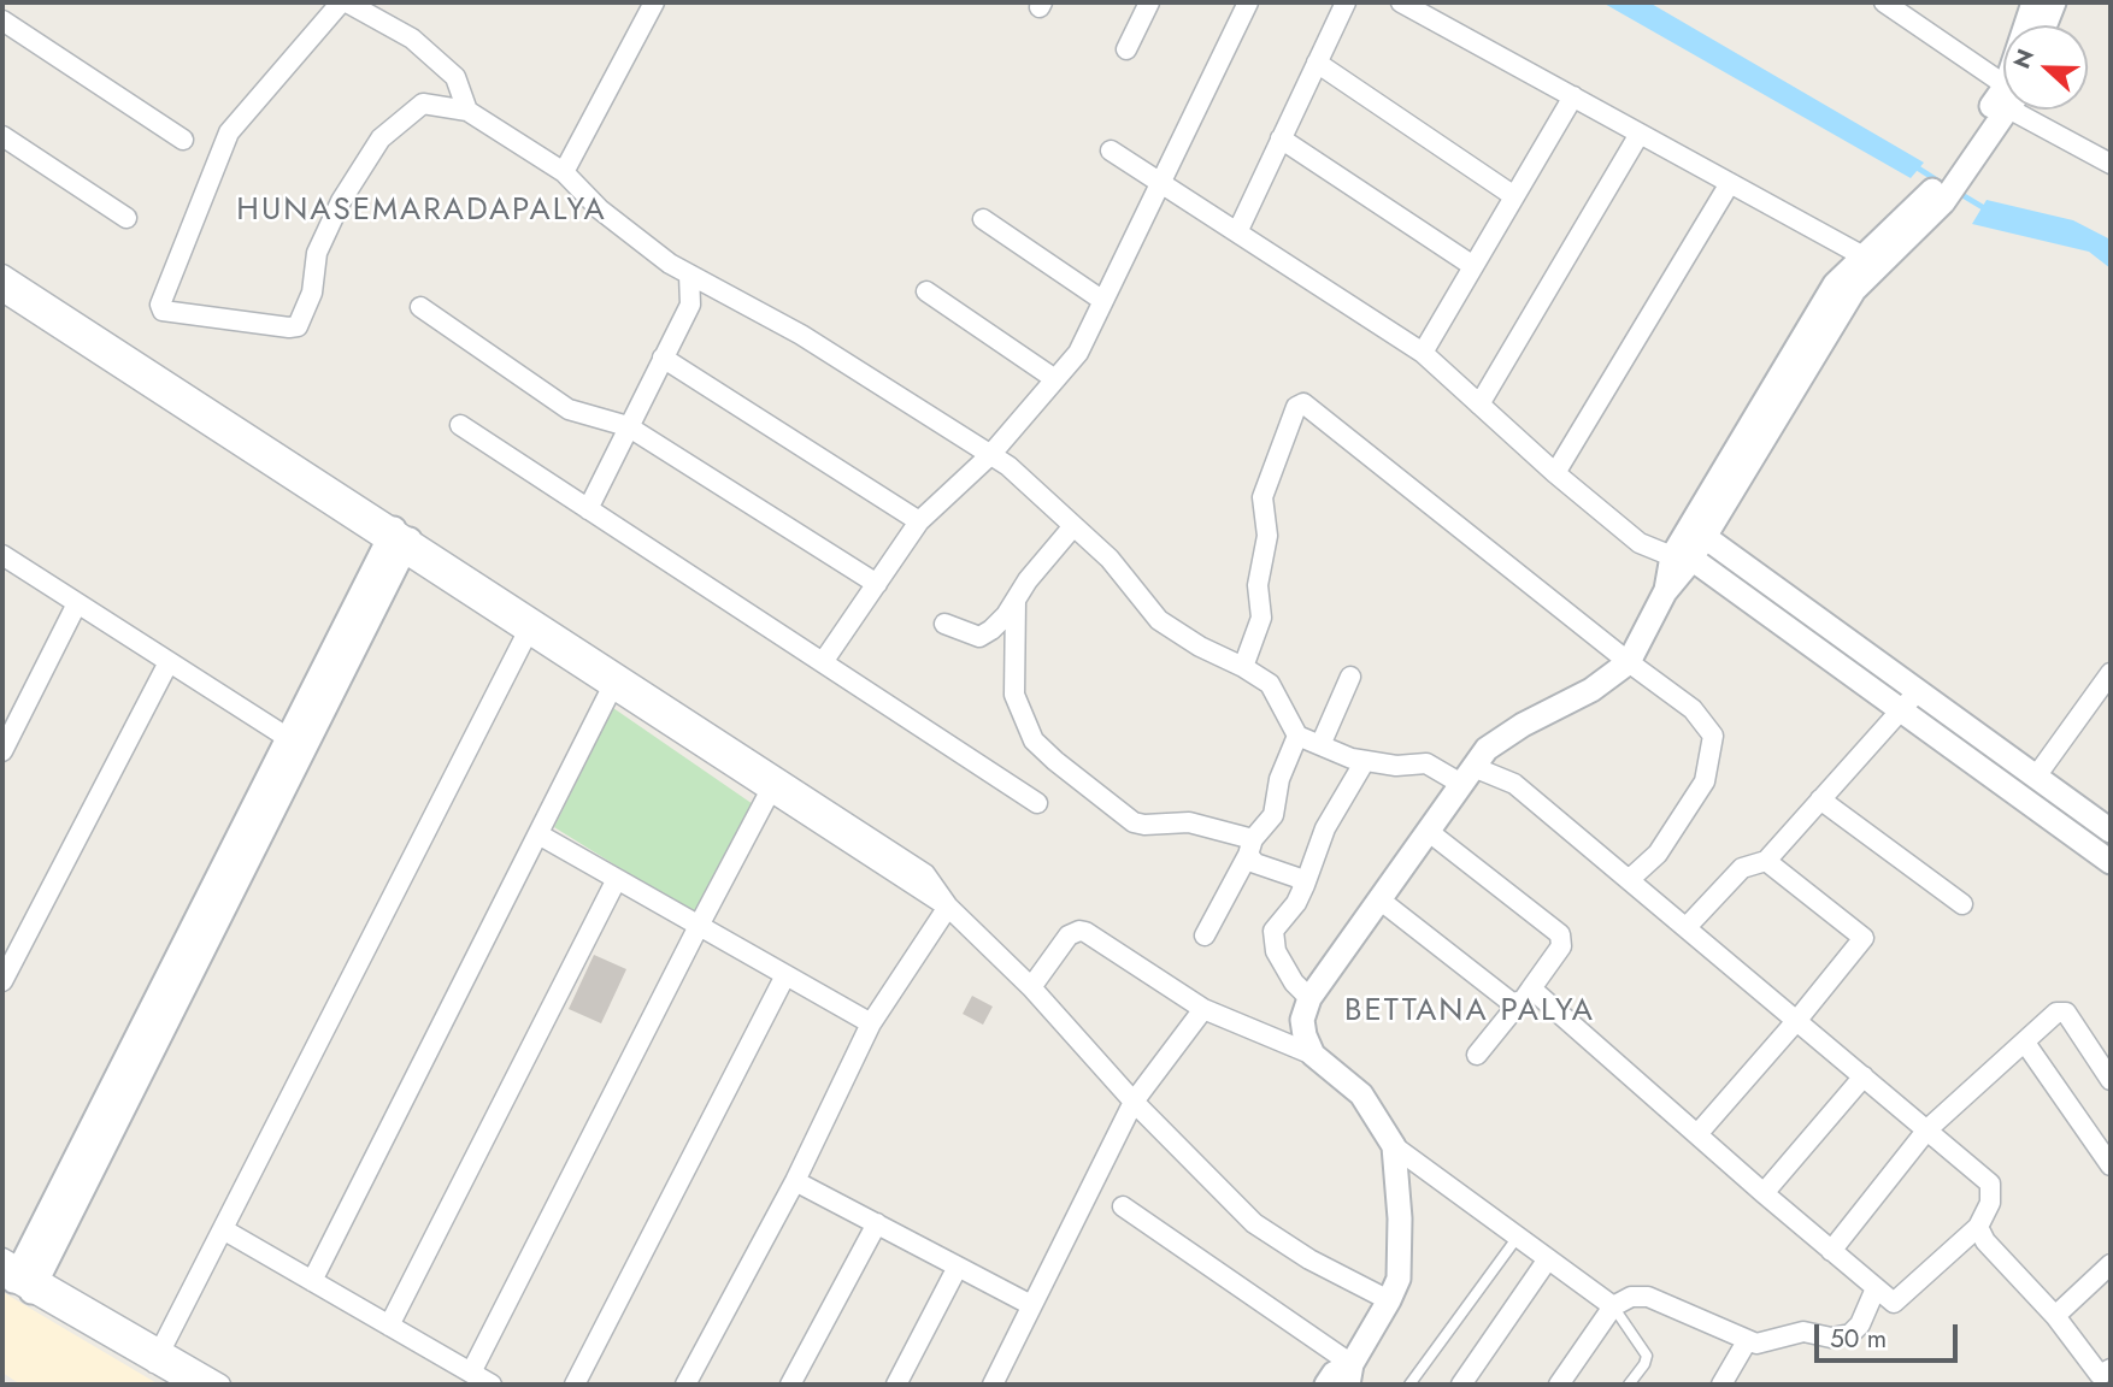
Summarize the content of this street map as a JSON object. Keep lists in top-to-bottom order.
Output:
{
  "districts": ["HUNASEMARADAPALYA", "BETTANA PALYA"],
  "scale_bar": "50 m",
  "north": "left"
}
